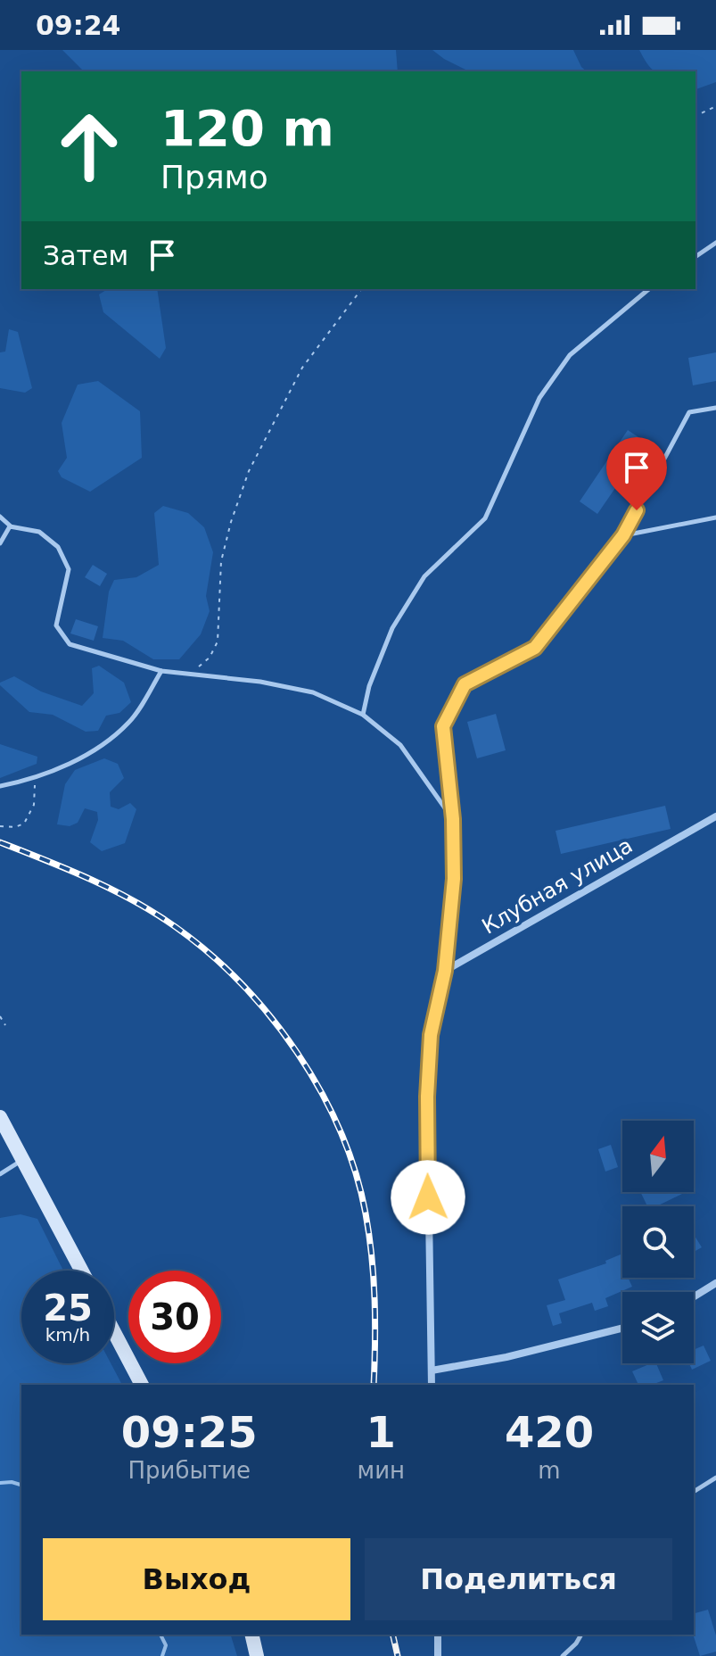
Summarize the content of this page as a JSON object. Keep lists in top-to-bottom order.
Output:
{
  "streets": {
    "street": ["Клубная улица"]
  },
  "north": "top",
  "page": {
    "status": "09:24",
    "turn": ["120 m", "Прямо"],
    "then": "Затем",
    "speed": "25 km/h",
    "limit": "30",
    "eta": [
      "09:25",
      "Прибытие",
      "1",
      "мин",
      "420",
      "m"
    ],
    "buttons": ["Выход", "Поделиться"]
  }
}
